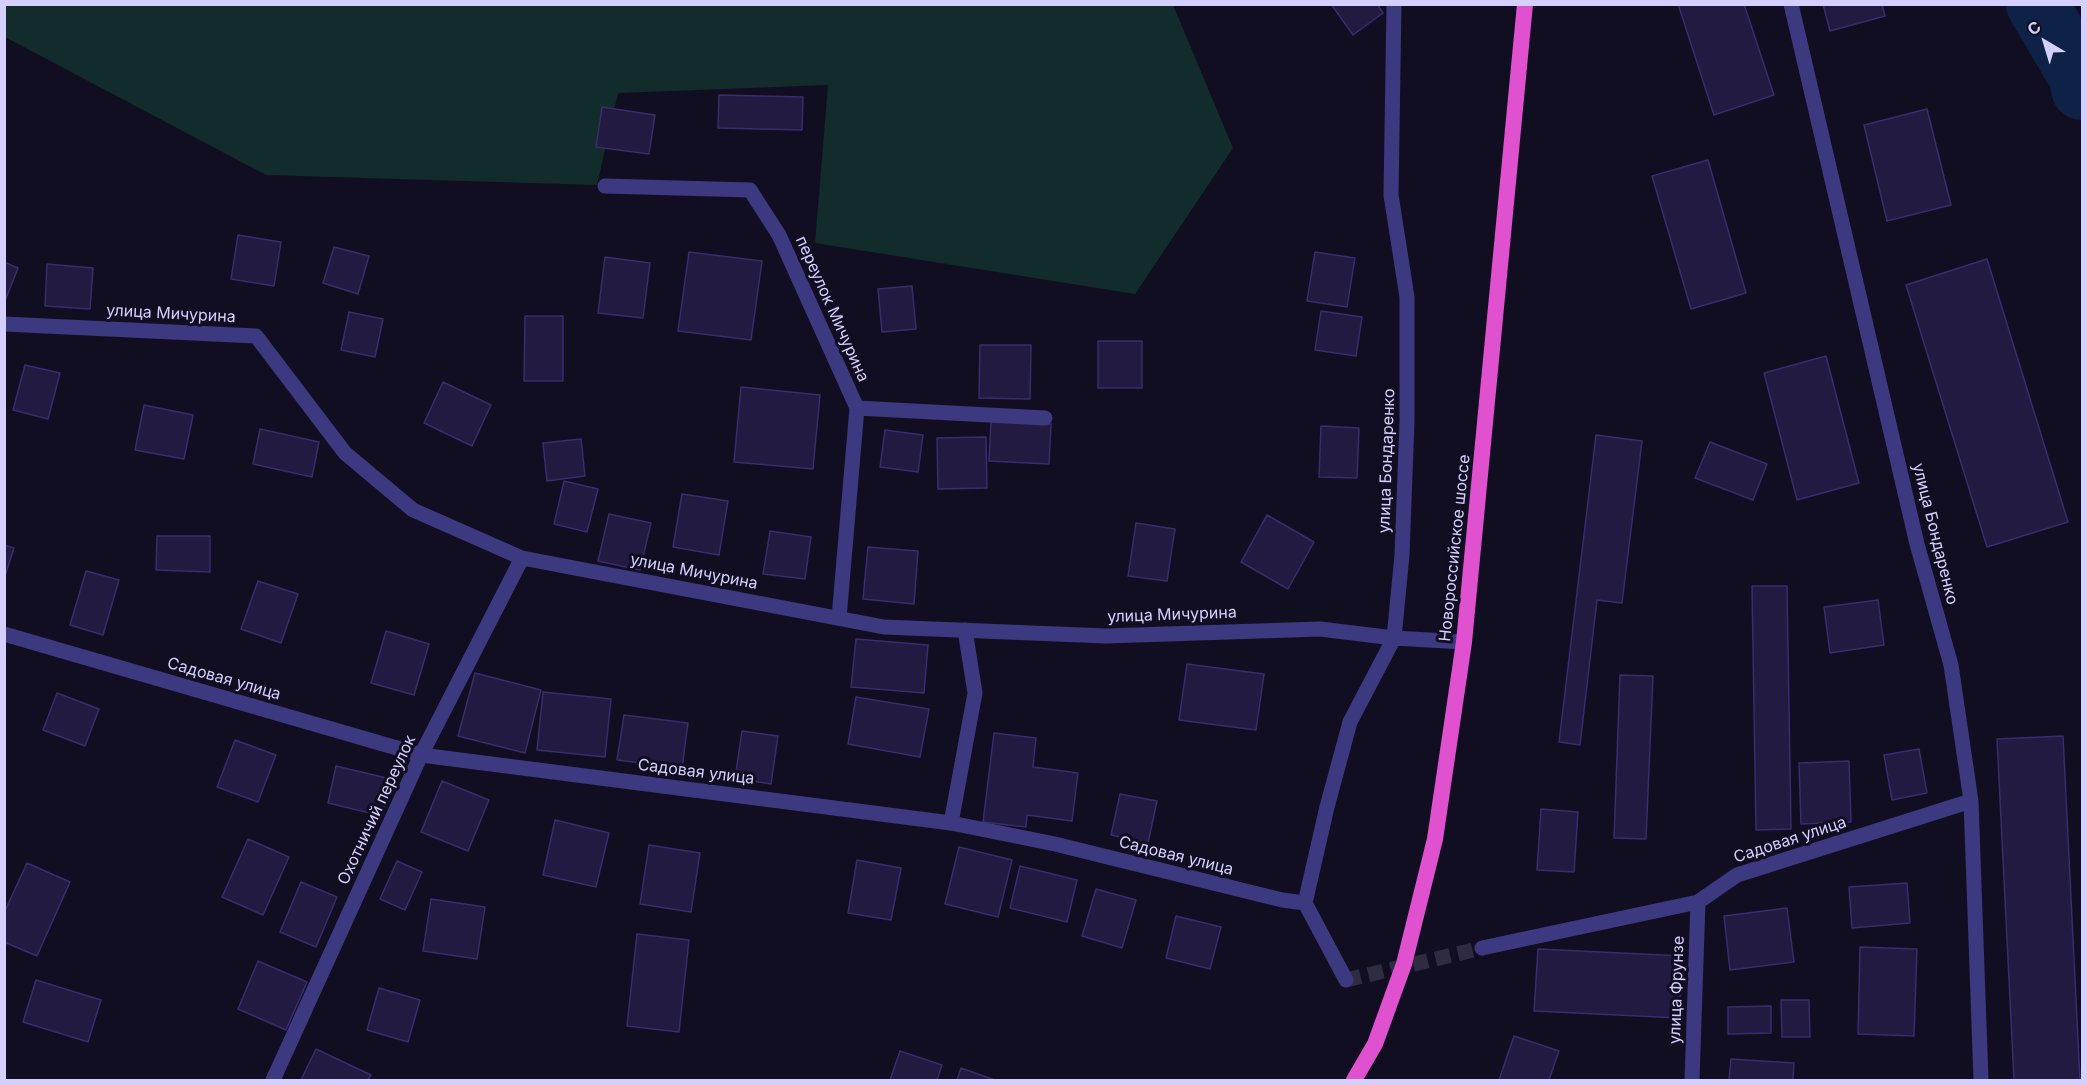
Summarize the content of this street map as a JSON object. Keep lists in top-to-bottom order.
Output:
{
  "streets": {
    "highway": ["Новороссийское шоссе"],
    "street": [
      "переулок Мичурина",
      "улица Мичурина",
      "улица Бондаренко",
      "Садовая улица",
      "Охотничий переулок",
      "улица Фрунзе"
    ]
  },
  "crossings": [
    ["улица Мичурина", "улица Бондаренко"],
    ["улица Мичурина", "Новороссийское шоссе"],
    ["улица Мичурина", "Охотничий переулок"],
    ["улица Бондаренко", "Садовая улица"],
    ["Садовая улица", "Охотничий переулок"],
    ["Садовая улица", "улица Фрунзе"]
  ],
  "north": "top left"
}
